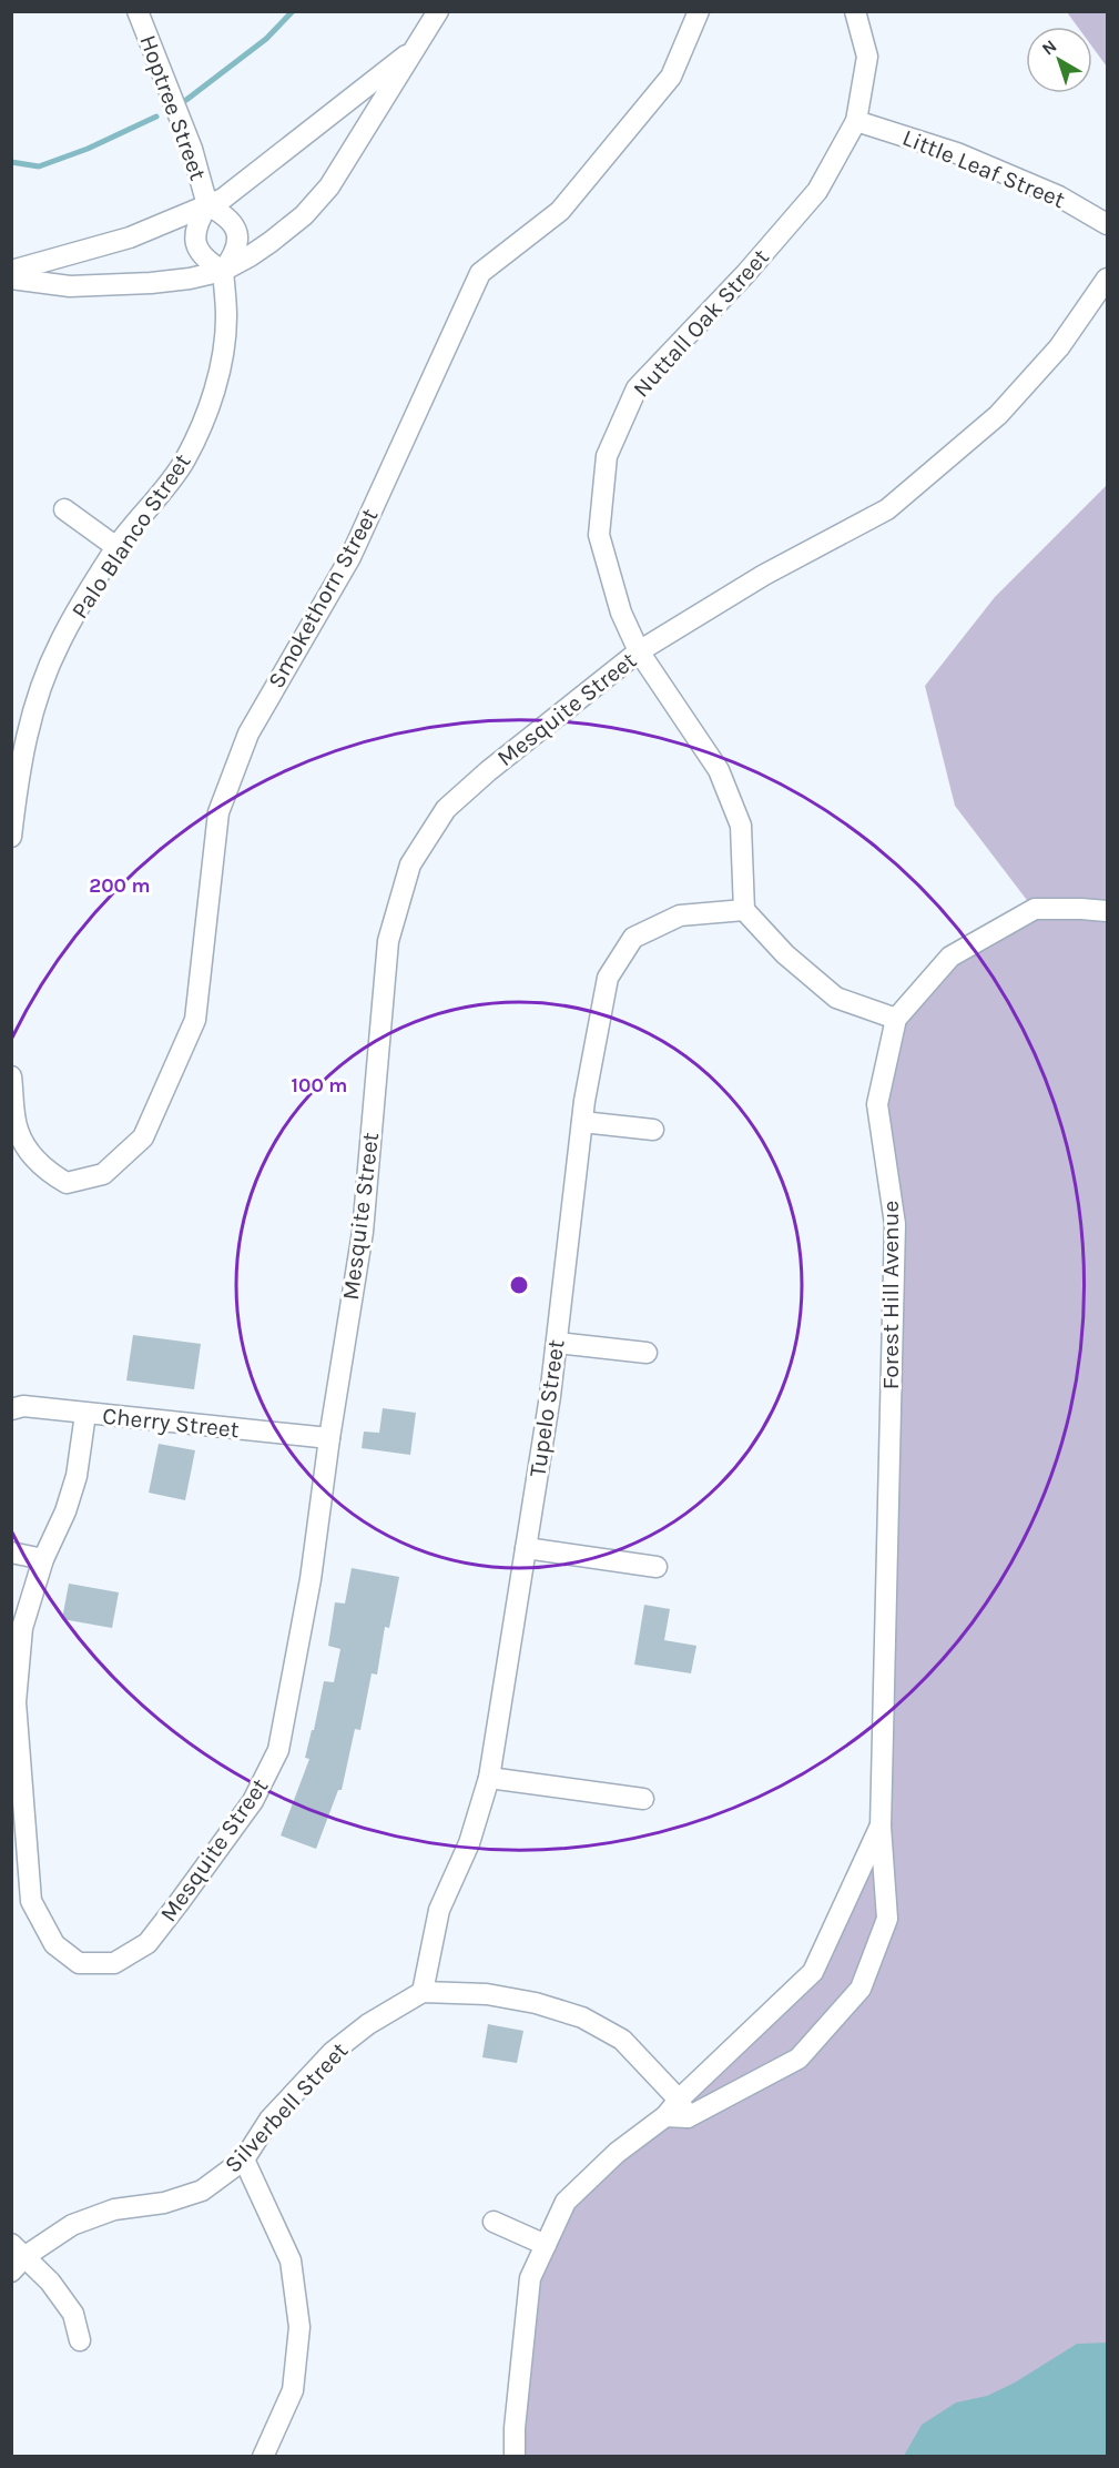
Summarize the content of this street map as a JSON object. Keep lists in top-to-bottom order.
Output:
{
  "streets": {
    "street": [
      "Hoptree Street",
      "Little Leaf Street",
      "Nuttall Oak Street",
      "Palo Blanco Street",
      "Smokethorn Street",
      "Mesquite Street",
      "Forest Hill Avenue",
      "Tupelo Street",
      "Cherry Street",
      "Silverbell Street"
    ]
  },
  "crossings": [
    ["Hoptree Street", "Palo Blanco Street"],
    ["Little Leaf Street", "Nuttall Oak Street"],
    ["Nuttall Oak Street", "Mesquite Street"],
    ["Nuttall Oak Street", "Tupelo Street"],
    ["Mesquite Street", "Cherry Street"],
    ["Tupelo Street", "Silverbell Street"]
  ],
  "north": "top left",
  "rings": ["200 m", "100 m"]
}
